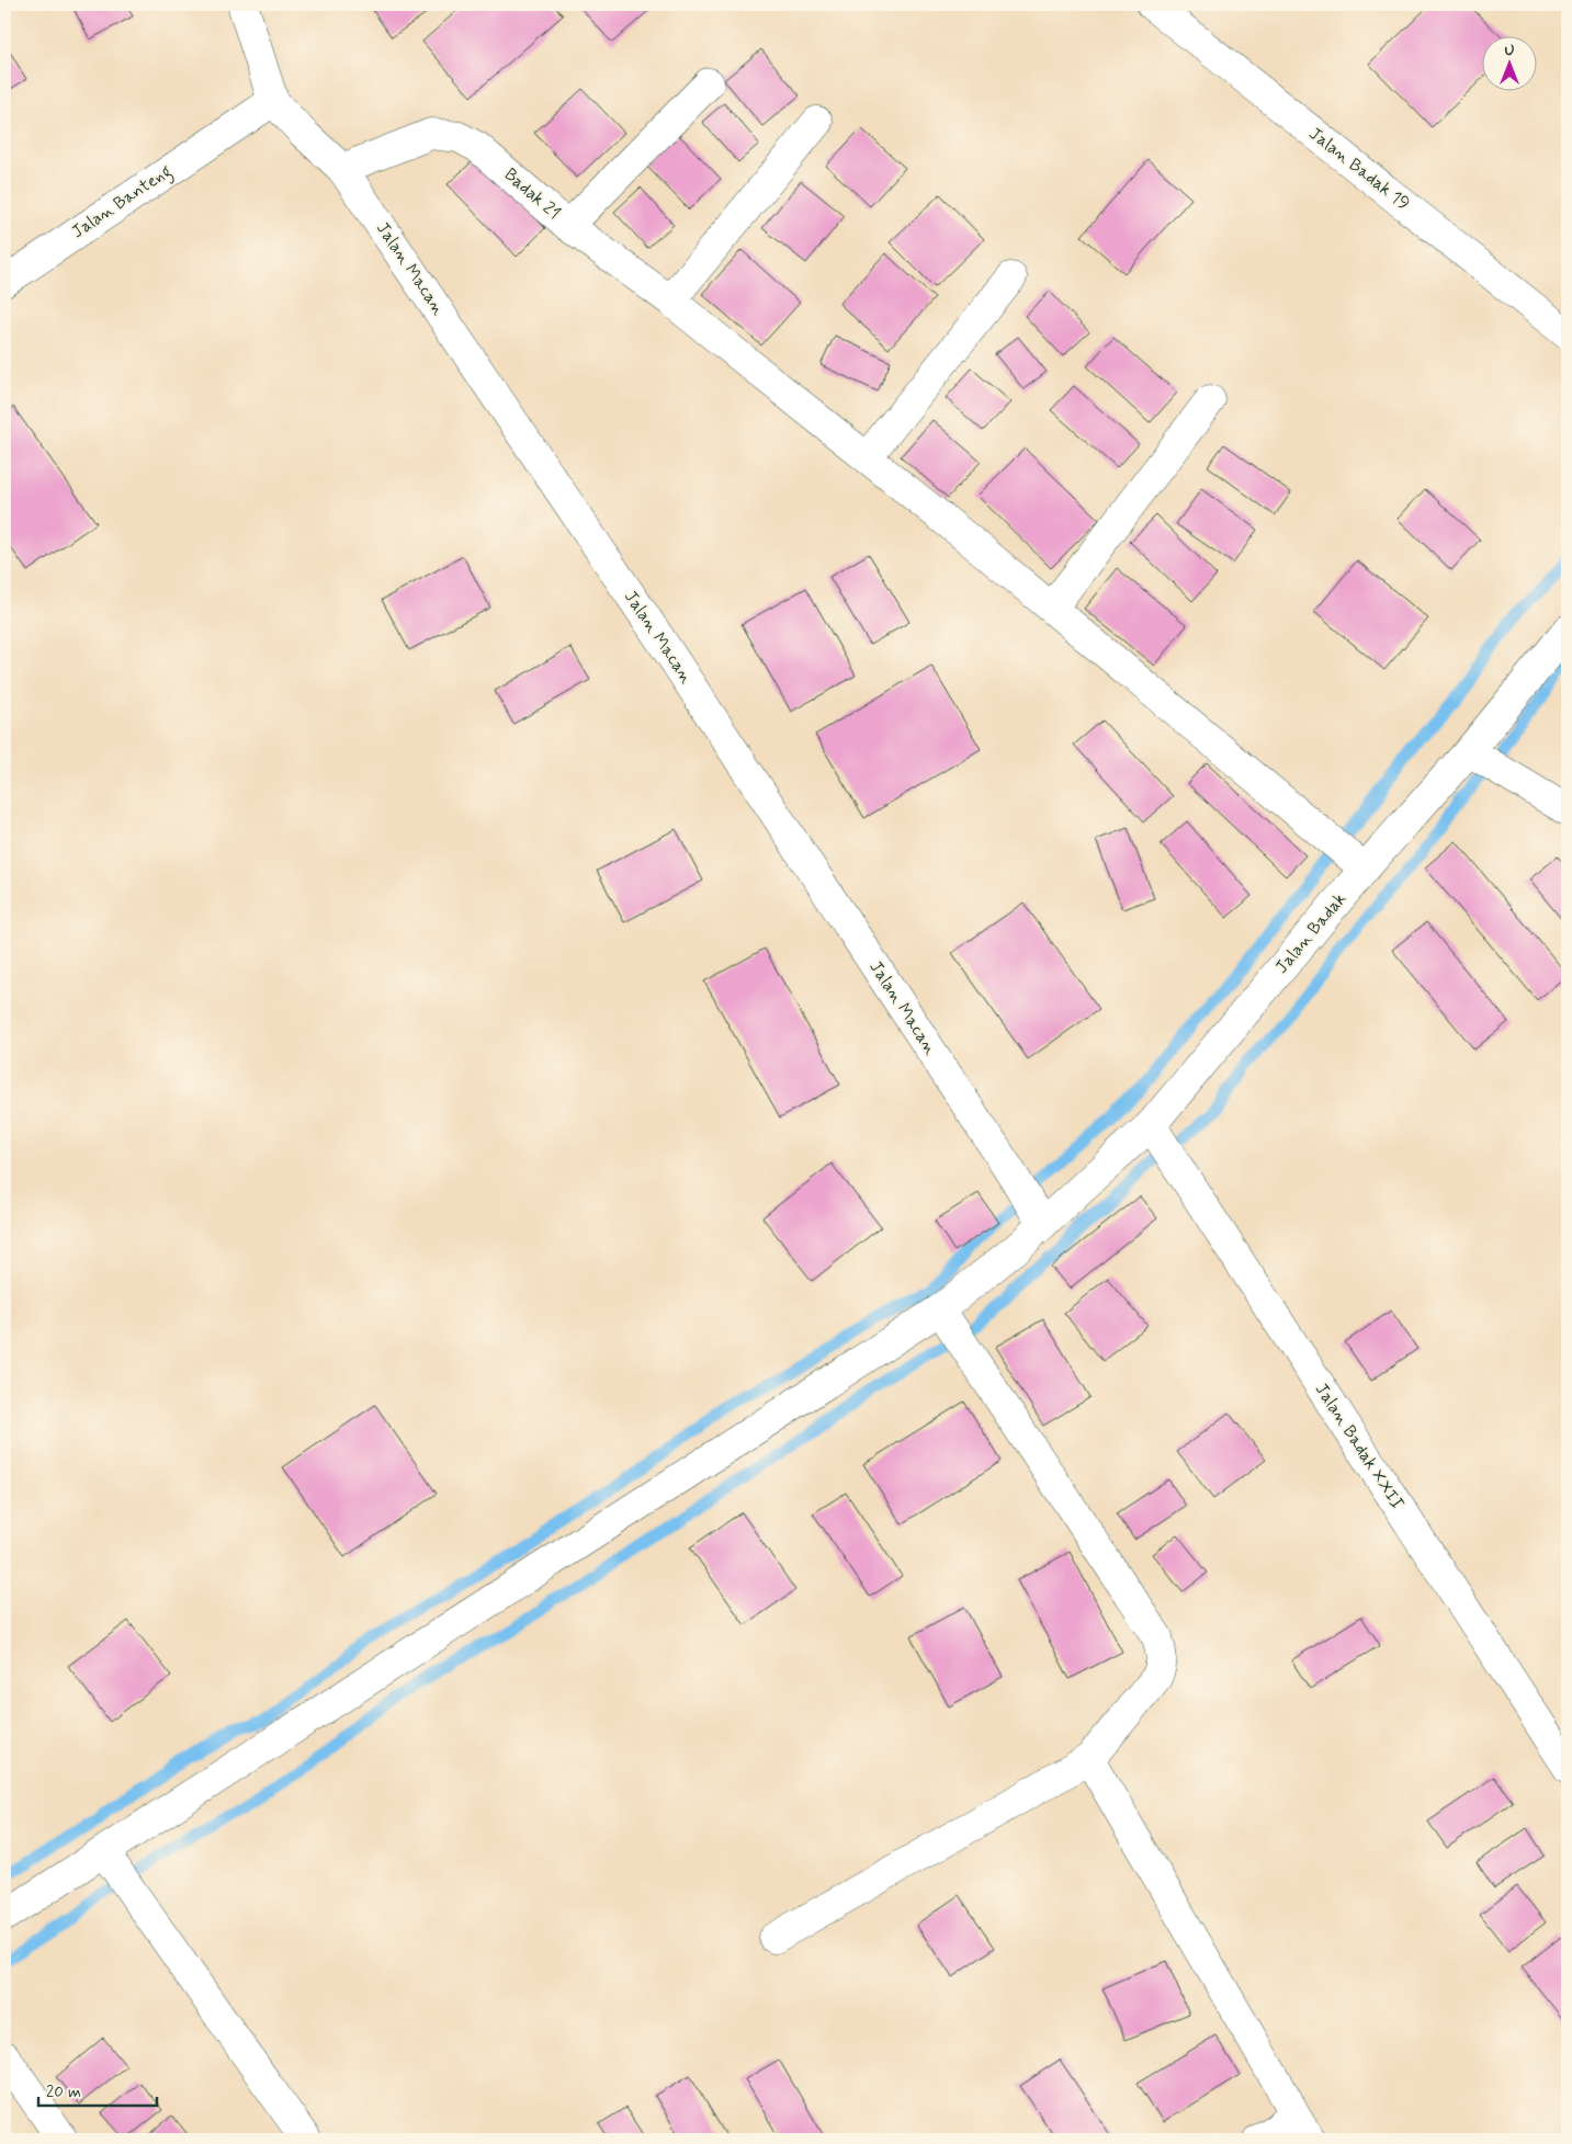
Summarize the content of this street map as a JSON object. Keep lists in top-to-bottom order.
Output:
{
  "streets": {
    "street": [
      "Jalan Badak 19",
      "Badak 21",
      "Jalan Banteng",
      "Jalan Macan",
      "Jalan Badak",
      "Jalan Badak XXII"
    ]
  },
  "crossings": [
    ["Badak 21", "Jalan Macan"],
    ["Jalan Banteng", "Jalan Macan"],
    ["Jalan Macan", "Jalan Badak"],
    ["Jalan Badak", "Jalan Badak XXII"]
  ],
  "scale_bar": "20 m",
  "north": "top"
}
